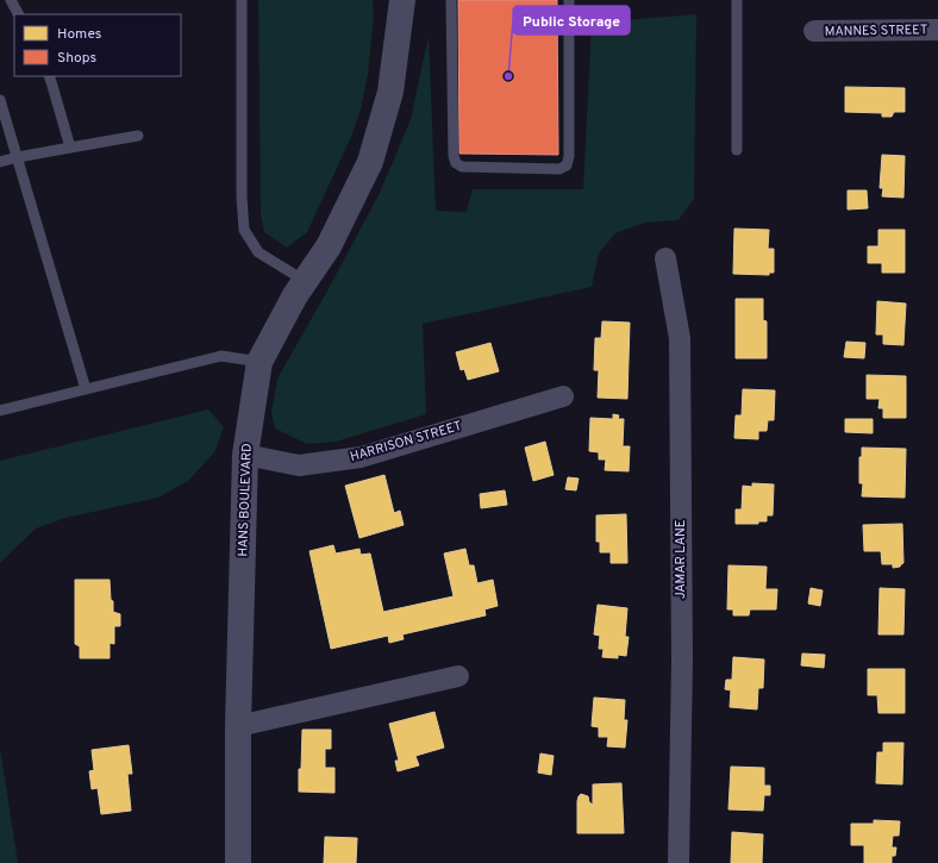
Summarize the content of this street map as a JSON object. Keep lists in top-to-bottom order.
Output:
{
  "streets": {
    "street": [
      "MANNES STREET",
      "HARRISON STREET",
      "HANS BOULEVARD",
      "JAMAR LANE"
    ]
  },
  "crossings": [
    ["HARRISON STREET", "HANS BOULEVARD"]
  ],
  "places": ["Public Storage"],
  "legend": ["Homes", "Shops"]
}
